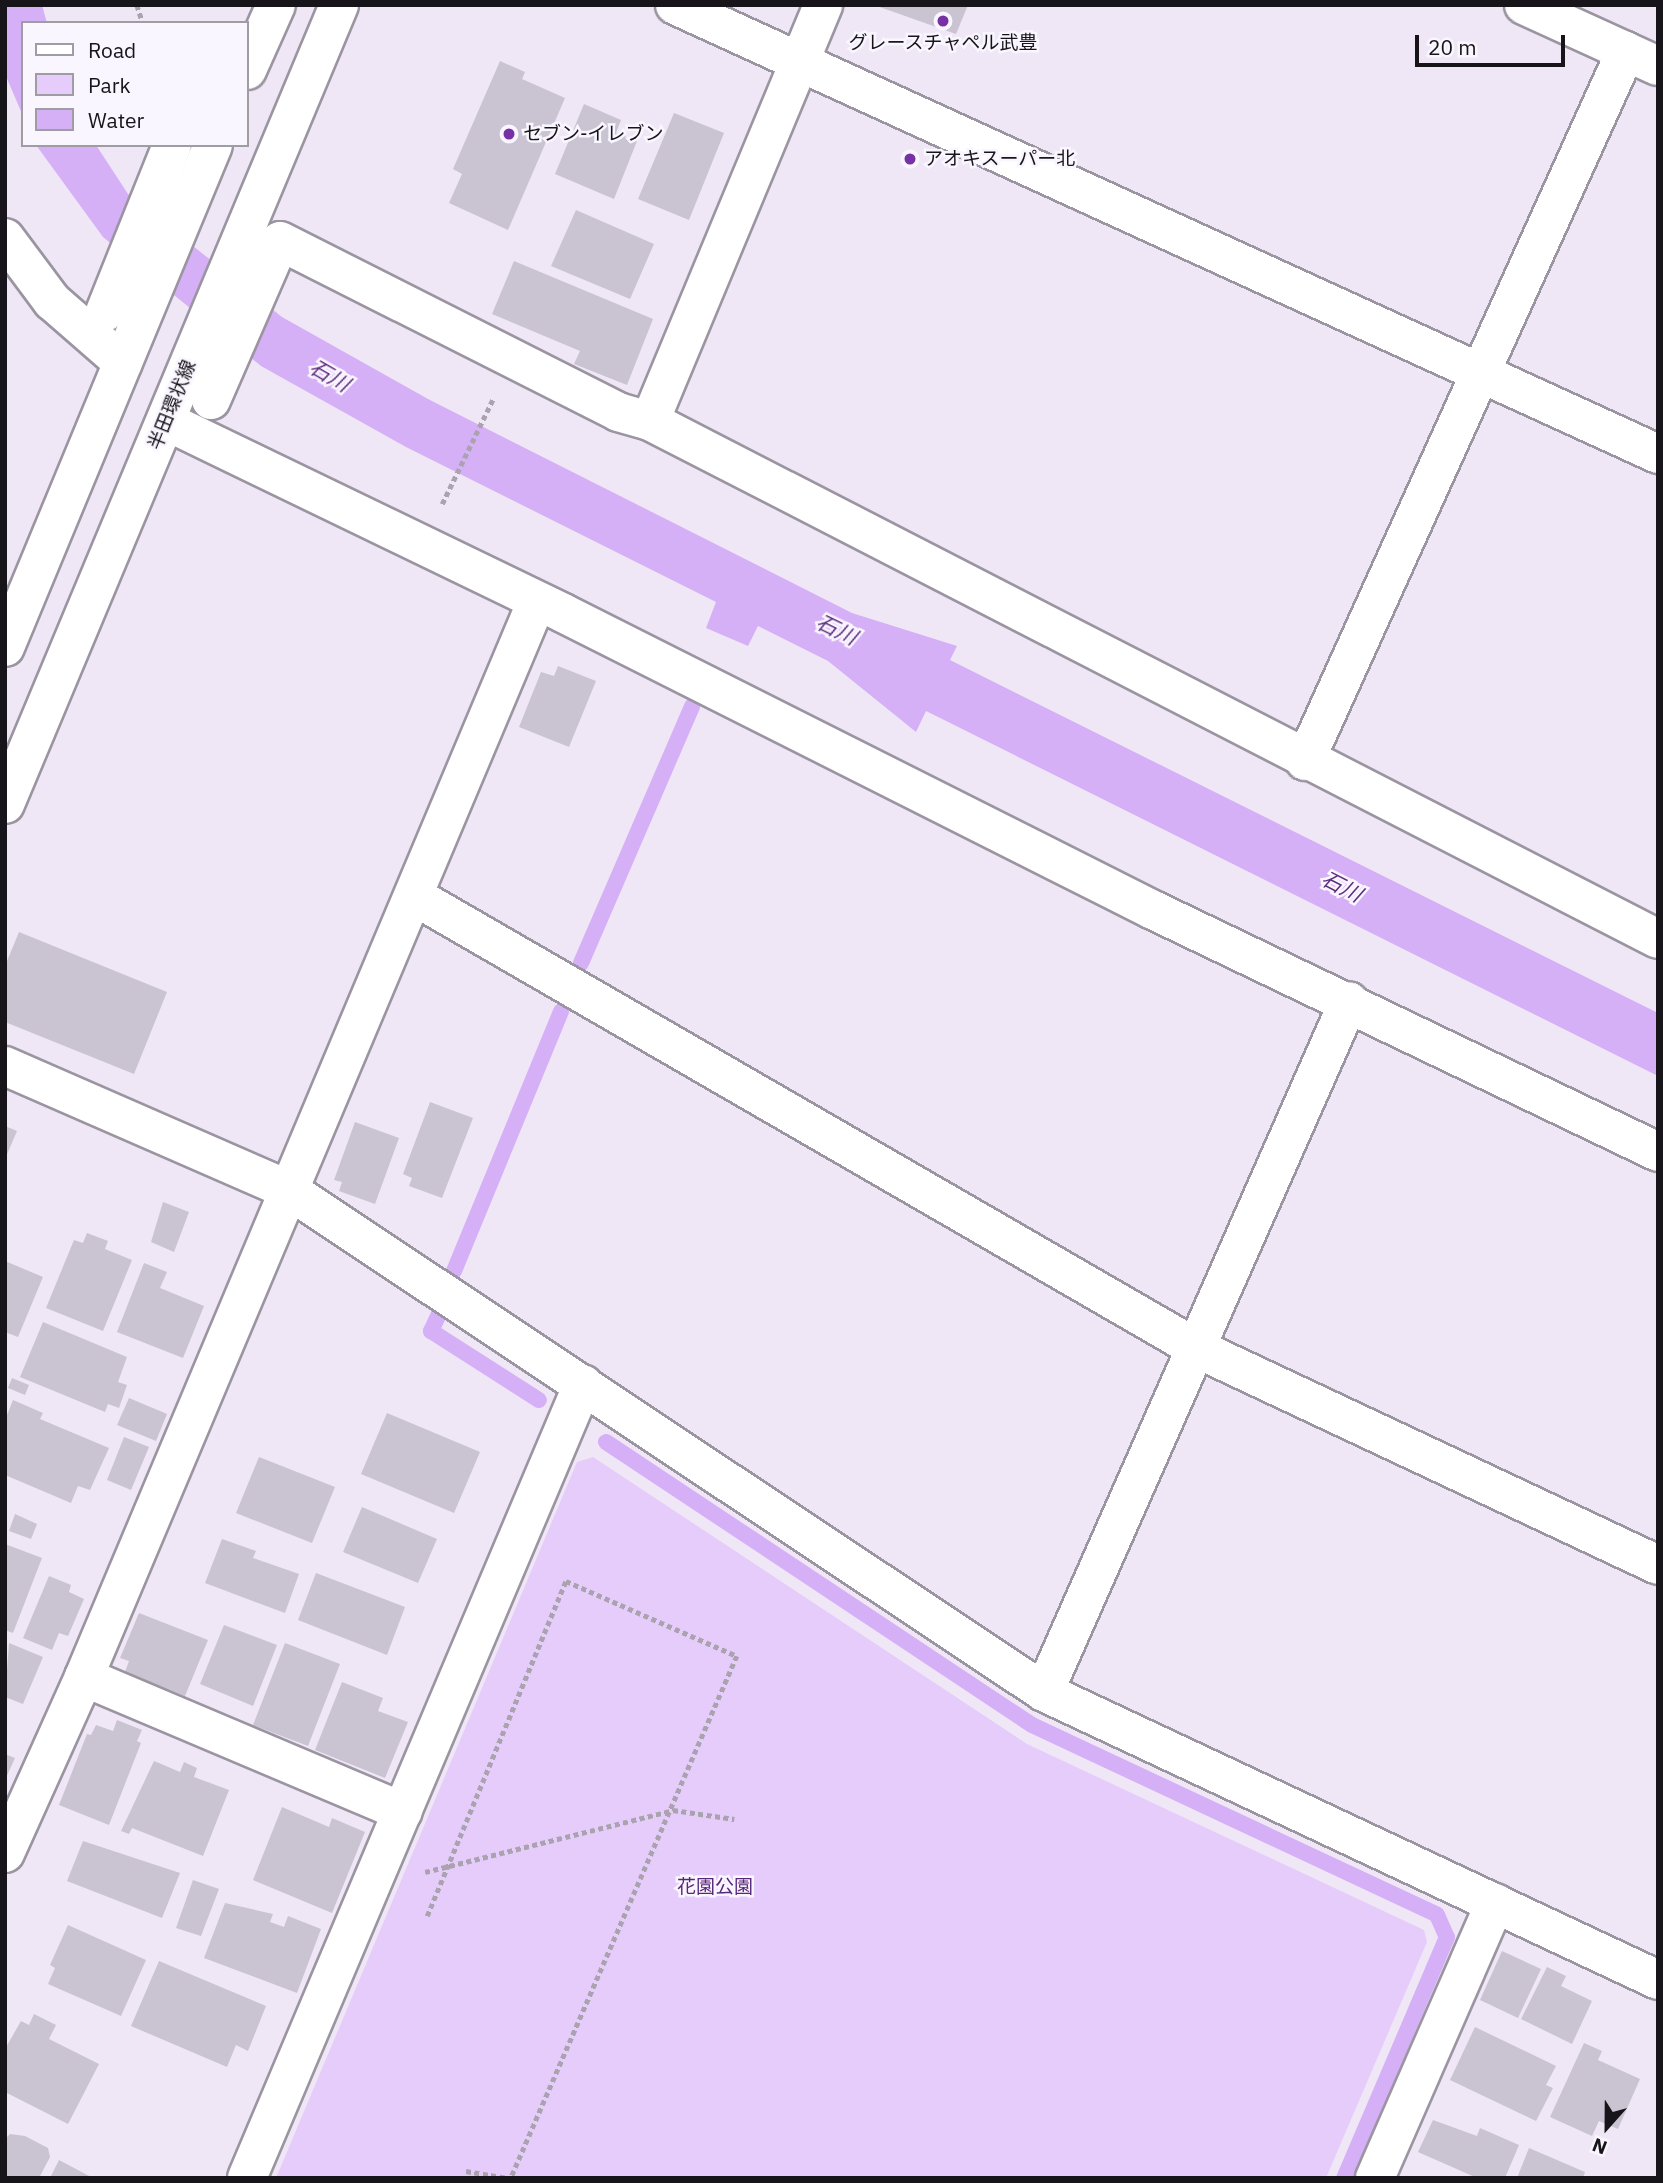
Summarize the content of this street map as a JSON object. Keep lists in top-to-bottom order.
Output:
{
  "streets": {
    "street": ["半田環状線"]
  },
  "water": ["石川"],
  "parks": ["花園公園"],
  "places": ["グレースチャペル武豊", "セブン-イレブン", "アオキスーパー北"],
  "legend": ["Road", "Park", "Water"],
  "scale_bar": "20 m",
  "north": "bottom"
}
